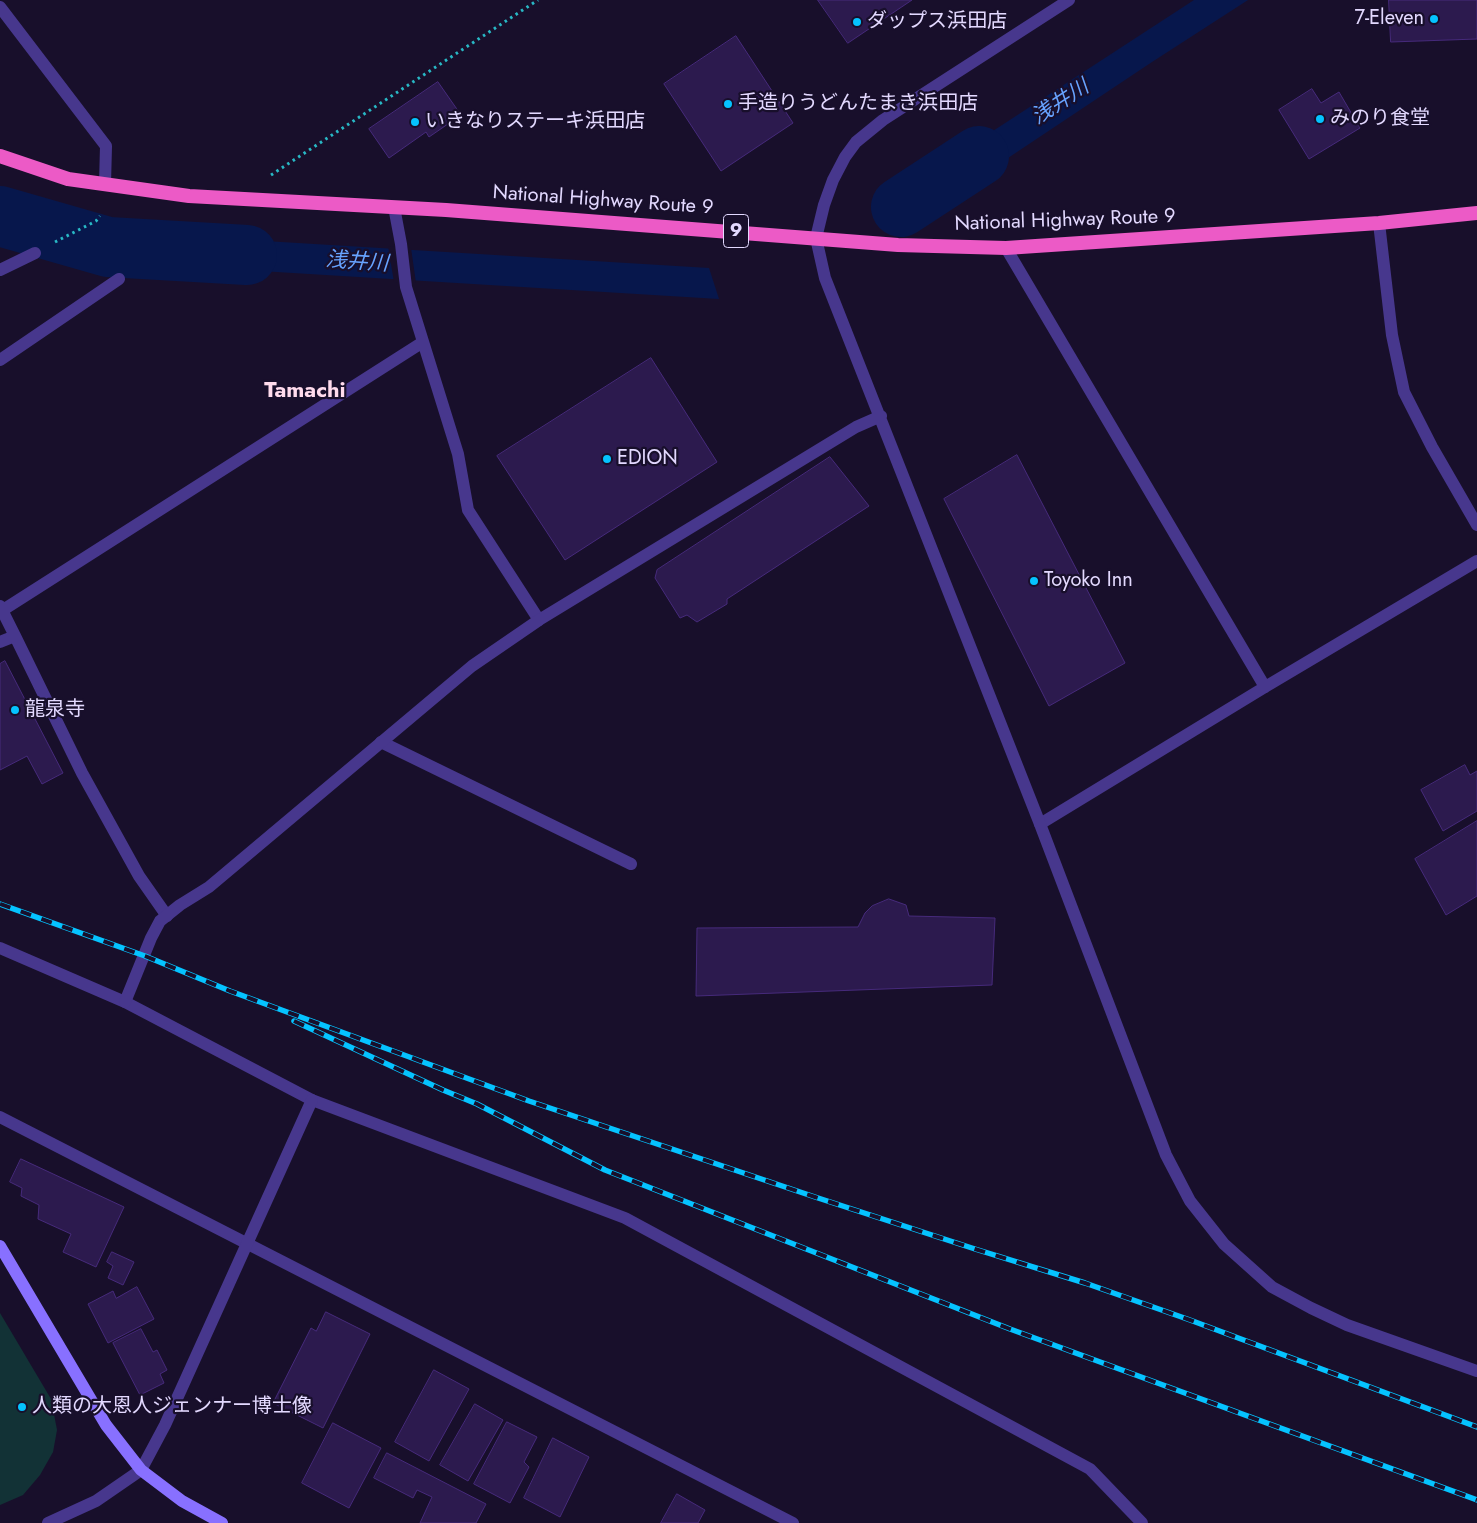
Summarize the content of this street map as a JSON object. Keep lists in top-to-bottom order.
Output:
{
  "streets": {
    "highway": ["National Highway Route 9", "9"]
  },
  "districts": ["Tamachi"],
  "water": ["浅井川"],
  "places": [
    "7-Eleven",
    "ダップス浜田店",
    "手造りうどんたまき浜田店",
    "みのり食堂",
    "いきなりステーキ浜田店",
    "EDION",
    "Toyoko Inn",
    "龍泉寺",
    "人類の大恩人ジェンナー博士像"
  ]
}
